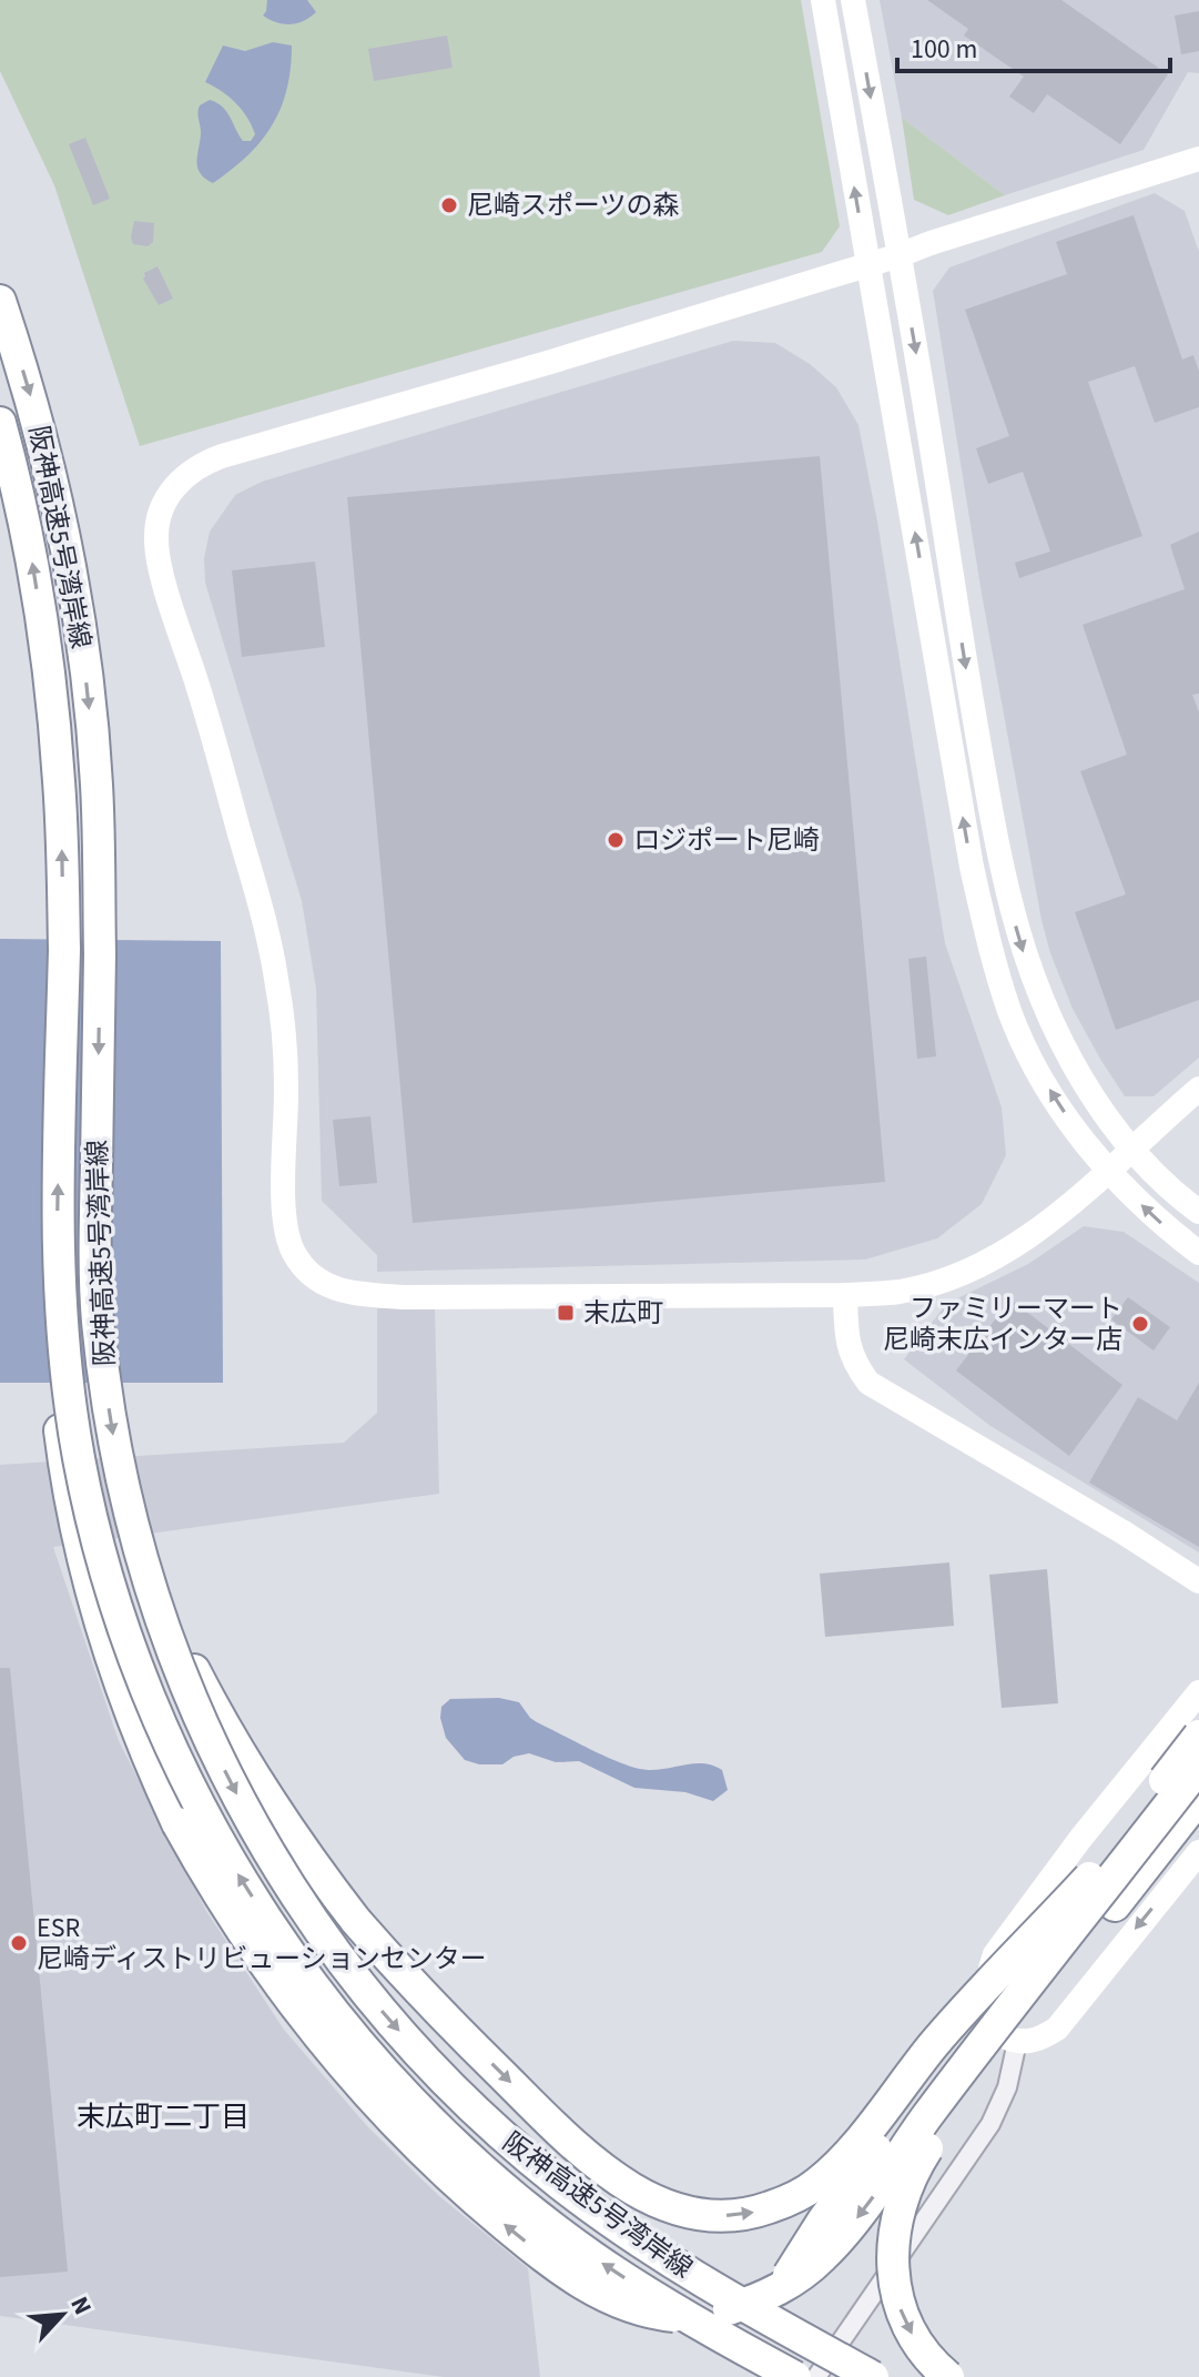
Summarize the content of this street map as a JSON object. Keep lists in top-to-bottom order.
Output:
{
  "streets": {
    "highway": ["阪神高速5号湾岸線"]
  },
  "districts": ["末広町二丁目"],
  "places": {
    "other": [
      "尼崎スポーツの森",
      "ロジポート尼崎",
      "ファミリーマート 尼崎末広インター店",
      "ESR 尼崎ディストリビューションセンター"
    ],
    "transit": ["末広町"]
  },
  "scale_bar": "100 m",
  "north": "top right"
}
